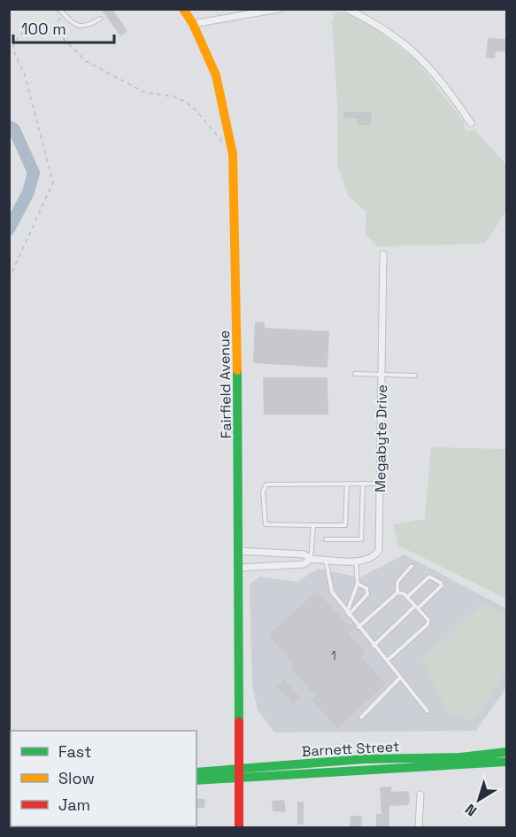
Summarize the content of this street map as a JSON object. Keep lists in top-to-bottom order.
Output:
{
  "streets": {
    "street": ["Fairfield Avenue", "Megabyte Drive", "Barnett Street"]
  },
  "crossings": [
    ["Fairfield Avenue", "Megabyte Drive"],
    ["Fairfield Avenue", "Barnett Street"]
  ],
  "house_numbers": ["1"],
  "legend": ["Fast", "Slow", "Jam"],
  "scale_bar": "100 m",
  "north": "bottom left"
}
